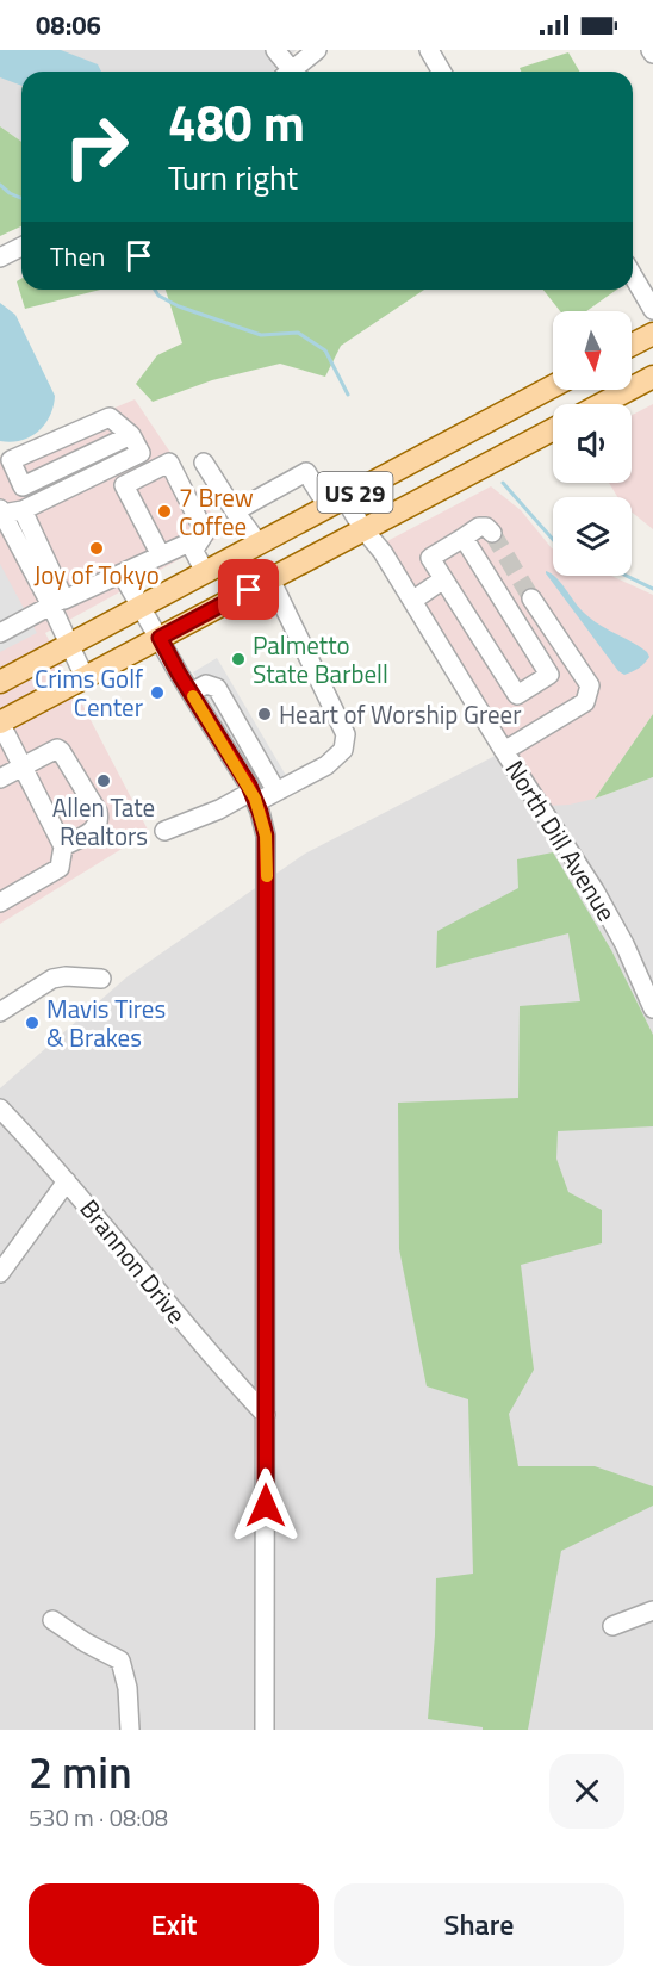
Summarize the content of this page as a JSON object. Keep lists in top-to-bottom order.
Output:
{
  "streets": {
    "main road": ["US 29"],
    "street": ["North Dill Avenue", "Brannon Drive"]
  },
  "crossings": [
    ["US 29", "North Dill Avenue"]
  ],
  "places": [
    "7 Brew Coffee",
    "Joy of Tokyo",
    "Palmetto State Barbell",
    "Crims Golf Center",
    "Heart of Worship Greer",
    "Allen Tate Realtors",
    "Mavis Tires & Brakes"
  ],
  "north": "bottom",
  "page": {
    "status": "08:06",
    "turn": ["480 m", "Turn right"],
    "then": "Then",
    "heading": ["2 min", "530 m · 08:08"],
    "buttons": ["Exit", "Share"]
  }
}
